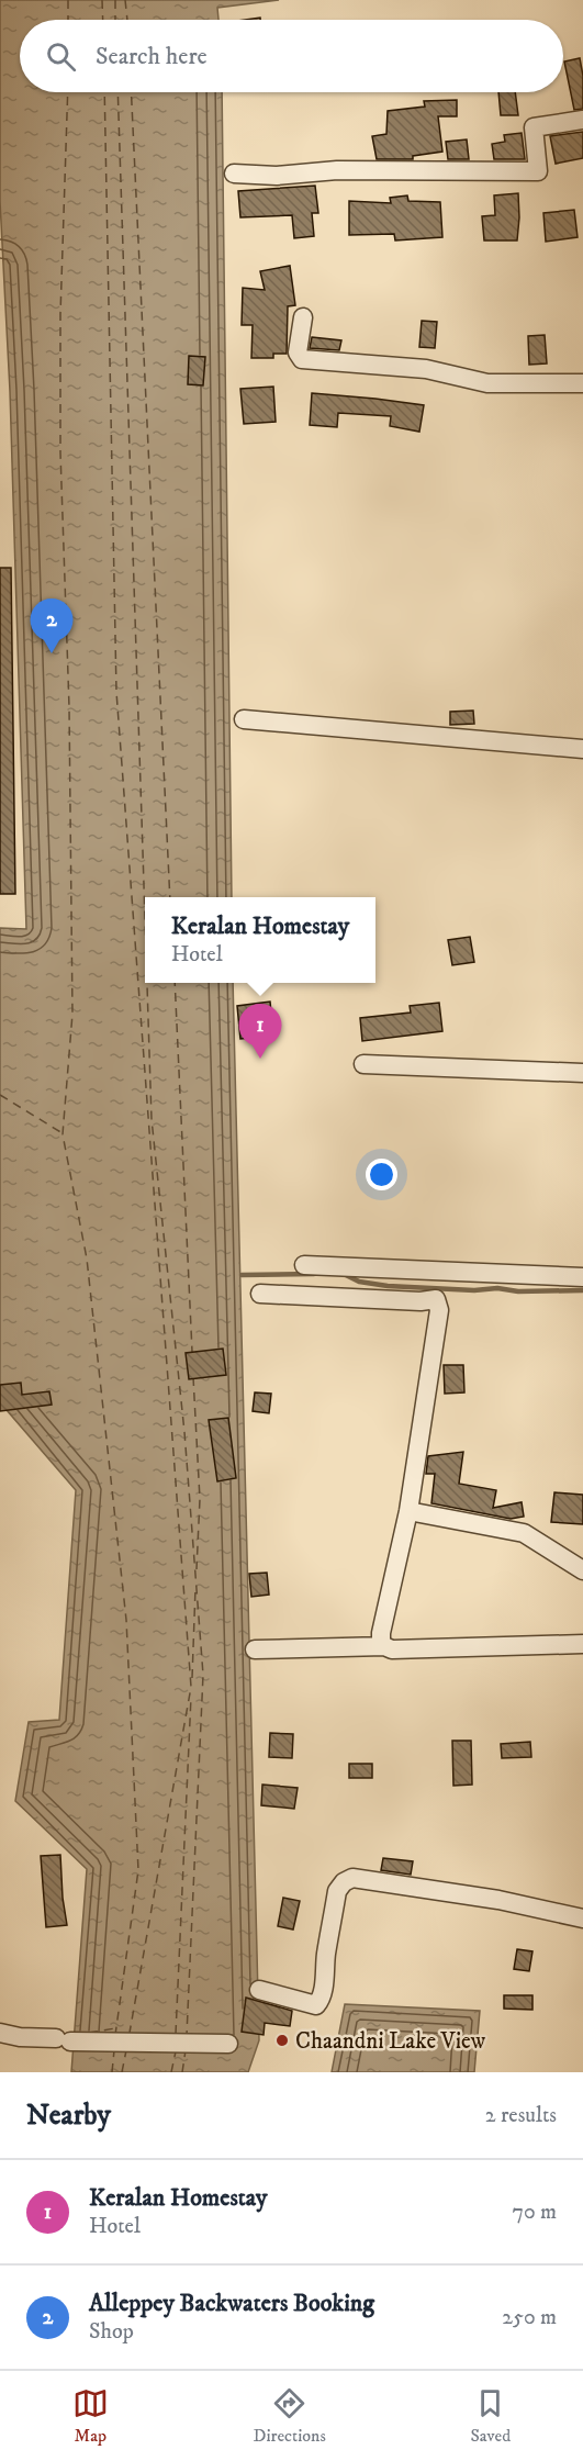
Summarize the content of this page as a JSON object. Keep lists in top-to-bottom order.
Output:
{
  "places": ["Chaandni Lake View"],
  "page": {
    "search": "Search here",
    "pins": ["2", "1"],
    "popup": ["Keralan Homestay", "Hotel"],
    "heading": ["Nearby", "2 results"],
    "list": [
      {
        "mark": "1",
        "name": "Keralan Homestay",
        "note": "Hotel",
        "value": "70 m"
      },
      {
        "mark": "2",
        "name": "Alleppey Backwaters Booking",
        "note": "Shop",
        "value": "250 m"
      }
    ],
    "nav": ["Map", "Directions", "Saved"]
  }
}
